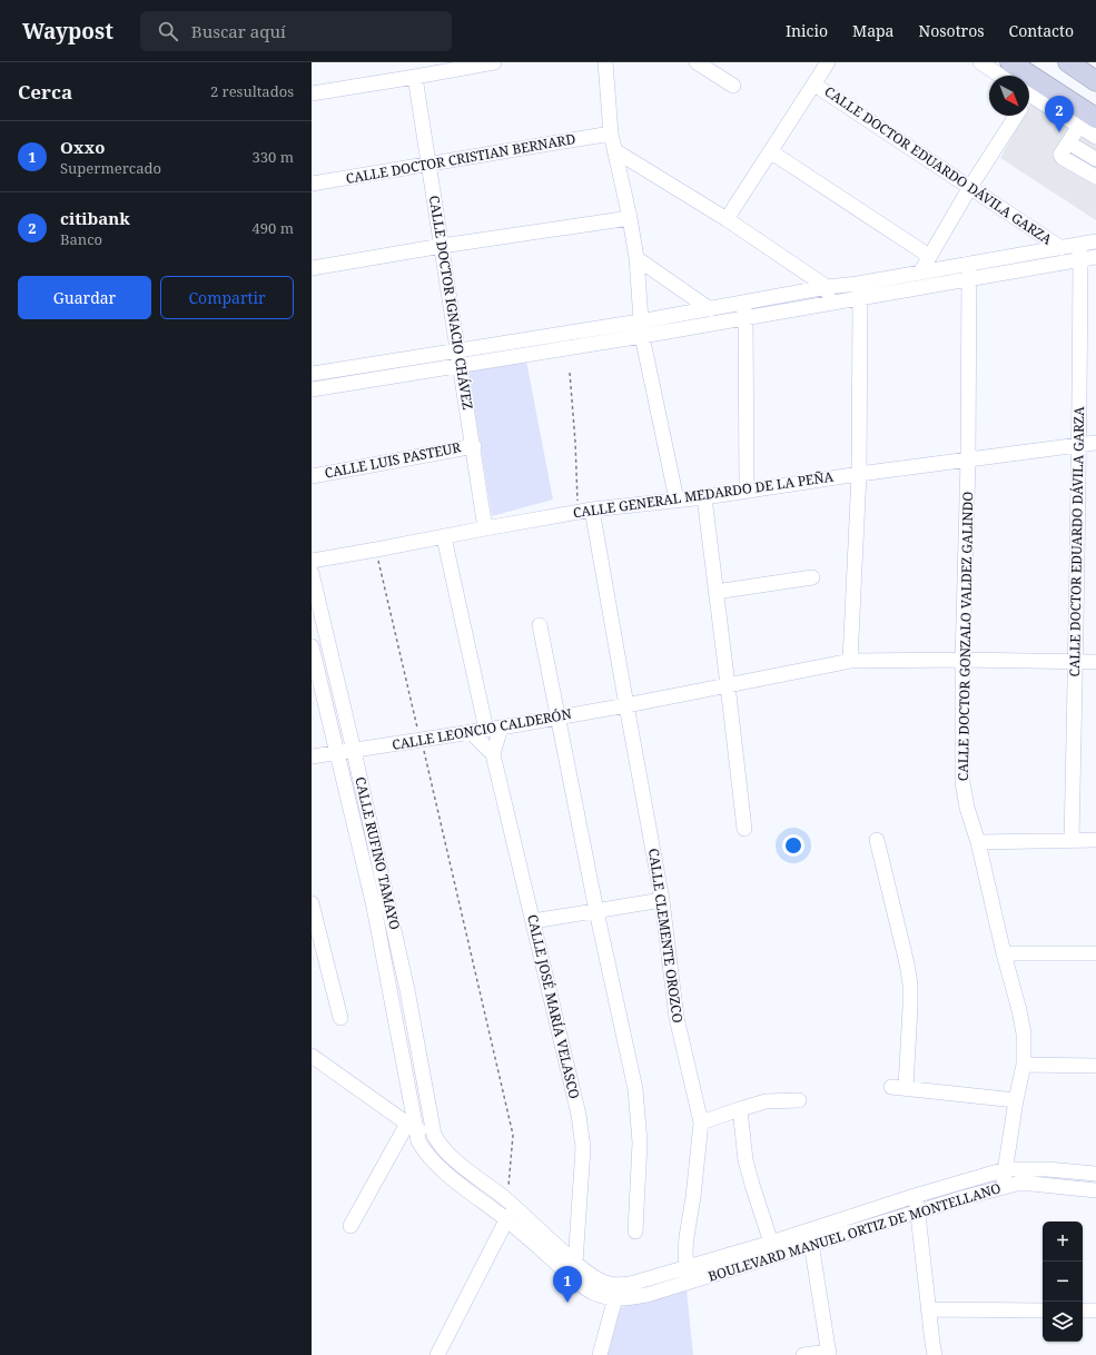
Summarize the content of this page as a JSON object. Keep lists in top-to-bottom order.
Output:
{
  "streets": {
    "street": [
      "CALLE DOCTOR CRISTIAN BERNARD",
      "CALLE DOCTOR EDUARDO DÁVILA GARZA",
      "CALLE DOCTOR IGNACIO CHÁVEZ",
      "CALLE LUIS PASTEUR",
      "CALLE GENERAL MEDARDO DE LA PEÑA",
      "CALLE DOCTOR GONZALO VALDEZ GALINDO",
      "CALLE LEONCIO CALDERÓN",
      "CALLE RUFINO TAMAYO",
      "CALLE CLEMENTE OROZCO",
      "CALLE JOSÉ MARÍA VELASCO",
      "BOULEVARD MANUEL ORTIZ DE MONTELLANO"
    ]
  },
  "crossings": [
    ["CALLE DOCTOR CRISTIAN BERNARD", "CALLE DOCTOR IGNACIO CHÁVEZ"],
    ["CALLE DOCTOR EDUARDO DÁVILA GARZA", "CALLE GENERAL MEDARDO DE LA PEÑA"],
    ["CALLE DOCTOR EDUARDO DÁVILA GARZA", "CALLE LEONCIO CALDERÓN"],
    ["CALLE DOCTOR IGNACIO CHÁVEZ", "CALLE LUIS PASTEUR"],
    ["CALLE DOCTOR IGNACIO CHÁVEZ", "CALLE GENERAL MEDARDO DE LA PEÑA"],
    ["CALLE GENERAL MEDARDO DE LA PEÑA", "CALLE DOCTOR GONZALO VALDEZ GALINDO"],
    ["CALLE GENERAL MEDARDO DE LA PEÑA", "CALLE CLEMENTE OROZCO"],
    ["CALLE GENERAL MEDARDO DE LA PEÑA", "CALLE JOSÉ MARÍA VELASCO"],
    ["CALLE DOCTOR GONZALO VALDEZ GALINDO", "CALLE LEONCIO CALDERÓN"],
    ["CALLE DOCTOR GONZALO VALDEZ GALINDO", "BOULEVARD MANUEL ORTIZ DE MONTELLANO"],
    ["CALLE LEONCIO CALDERÓN", "CALLE RUFINO TAMAYO"],
    ["CALLE LEONCIO CALDERÓN", "CALLE CLEMENTE OROZCO"],
    ["CALLE LEONCIO CALDERÓN", "CALLE JOSÉ MARÍA VELASCO"],
    ["CALLE RUFINO TAMAYO", "BOULEVARD MANUEL ORTIZ DE MONTELLANO"],
    ["CALLE CLEMENTE OROZCO", "BOULEVARD MANUEL ORTIZ DE MONTELLANO"]
  ],
  "north": "bottom right",
  "page": {
    "header": "Waypost",
    "search": "Buscar aquí",
    "nav": [
      "Inicio",
      "Mapa",
      "Nosotros",
      "Contacto"
    ],
    "heading": ["Cerca", "2 resultados"],
    "pins": ["2", "1"],
    "list": [
      {
        "mark": "1",
        "name": "Oxxo",
        "note": "Supermercado",
        "value": "330 m"
      },
      {
        "mark": "2",
        "name": "citibank",
        "note": "Banco",
        "value": "490 m"
      }
    ],
    "buttons": ["Guardar", "Compartir"],
    "map_buttons": ["+", "−"]
  }
}
